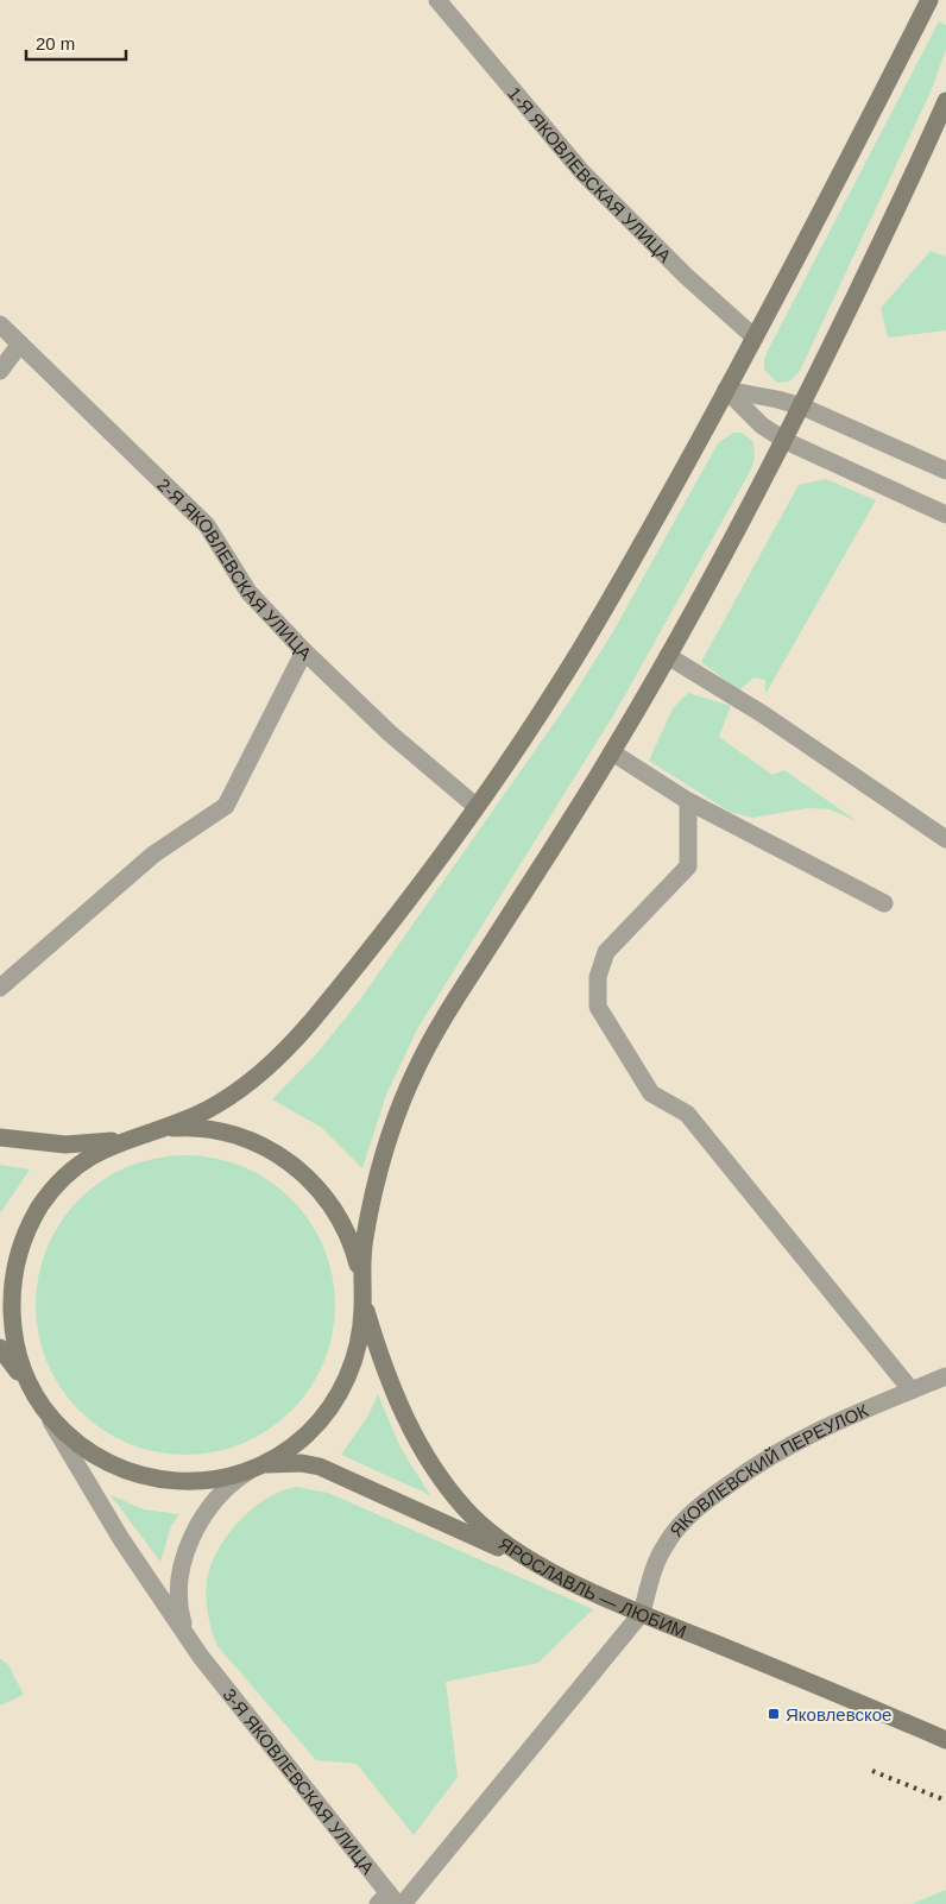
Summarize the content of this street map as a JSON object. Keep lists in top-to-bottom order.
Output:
{
  "streets": {
    "main road": ["ЯРОСЛАВЛЬ — ЛЮБИМ"],
    "street": [
      "1-Я ЯКОВЛЕВСКАЯ УЛИЦА",
      "2-Я ЯКОВЛЕВСКАЯ УЛИЦА",
      "ЯКОВЛЕВСКИЙ ПЕРЕУЛОК",
      "3-Я ЯКОВЛЕВСКАЯ УЛИЦА"
    ]
  },
  "crossings": [
    ["ЯКОВЛЕВСКИЙ ПЕРЕУЛОК", "ЯРОСЛАВЛЬ — ЛЮБИМ"]
  ],
  "places": {
    "transit": ["Яковлевское"]
  },
  "scale_bar": "20 m"
}
